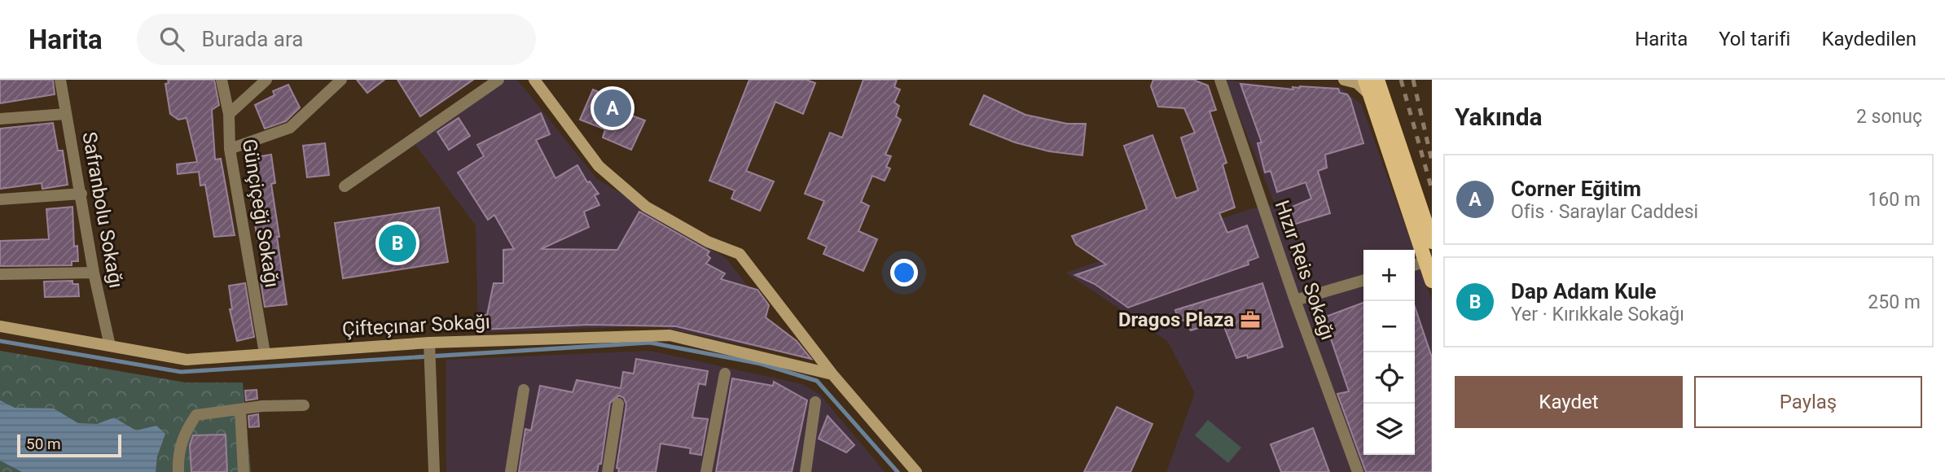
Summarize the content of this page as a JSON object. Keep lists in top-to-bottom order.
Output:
{
  "streets": {
    "street": [
      "Safranbolu Sokağı",
      "Günçiçeği Sokağı",
      "Hızır Reis Sokağı",
      "Çifteçınar Sokağı"
    ]
  },
  "crossings": [
    ["Safranbolu Sokağı", "Çifteçınar Sokağı"],
    ["Günçiçeği Sokağı", "Çifteçınar Sokağı"]
  ],
  "places": {
    "office": ["Dragos Plaza"]
  },
  "scale_bar": "50 m",
  "page": {
    "header": "Harita",
    "search": "Burada ara",
    "nav": ["Harita", "Yol tarifi", "Kaydedilen"],
    "heading": ["Yakında", "2 sonuç"],
    "pins": ["A", "B"],
    "list": [
      {
        "mark": "A",
        "name": "Corner Eğitim",
        "note": "Ofis · Saraylar Caddesi",
        "value": "160 m"
      },
      {
        "mark": "B",
        "name": "Dap Adam Kule",
        "note": "Yer · Kırıkkale Sokağı",
        "value": "250 m"
      }
    ],
    "map_buttons": ["+", "−"],
    "buttons": ["Kaydet", "Paylaş"],
    "scale": "50 m"
  }
}
